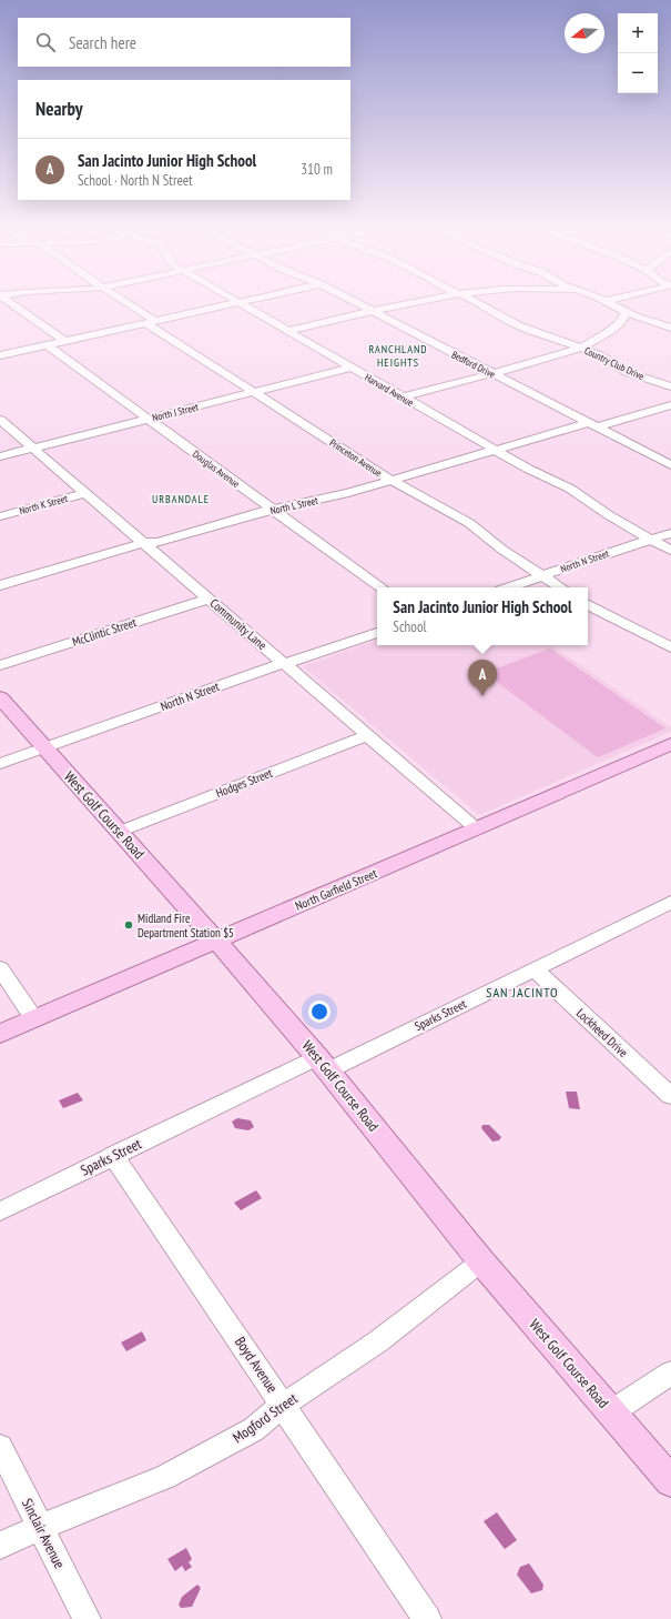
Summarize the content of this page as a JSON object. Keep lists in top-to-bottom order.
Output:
{
  "streets": {
    "main road": ["West Golf Course Road", "North Garfield Street"],
    "street": [
      "Country Club Drive",
      "Bedford Drive",
      "Harvard Avenue",
      "North J Street",
      "Princeton Avenue",
      "Douglas Avenue",
      "North K Street",
      "North L Street",
      "North N Street",
      "Community Lane",
      "McClintic Street",
      "Hodges Street",
      "Sparks Street",
      "Lockheed Drive",
      "Boyd Avenue",
      "Mogford Street",
      "Sinclair Avenue"
    ]
  },
  "crossings": [
    ["Bedford Drive", "North L Street"],
    ["Harvard Avenue", "North J Street"],
    ["Harvard Avenue", "North L Street"],
    ["Harvard Avenue", "North N Street"],
    ["North J Street", "Princeton Avenue"],
    ["North J Street", "Douglas Avenue"],
    ["North J Street", "Community Lane"],
    ["Princeton Avenue", "North L Street"],
    ["Princeton Avenue", "North N Street"],
    ["Douglas Avenue", "North L Street"],
    ["North K Street", "Community Lane"],
    ["North L Street", "Community Lane"],
    ["North N Street", "Community Lane"],
    ["North N Street", "West Golf Course Road"],
    ["Community Lane", "McClintic Street"],
    ["Community Lane", "Hodges Street"],
    ["Community Lane", "North Garfield Street"],
    ["Hodges Street", "West Golf Course Road"],
    ["West Golf Course Road", "North Garfield Street"],
    ["West Golf Course Road", "Sparks Street"],
    ["West Golf Course Road", "Mogford Street"],
    ["Sparks Street", "Lockheed Drive"],
    ["Sparks Street", "Boyd Avenue"],
    ["Boyd Avenue", "Mogford Street"],
    ["Mogford Street", "Sinclair Avenue"]
  ],
  "districts": ["RANCHLAND HEIGHTS", "URBANDALE", "SAN JACINTO"],
  "places": ["Midland Fire Department Station $5"],
  "north": "left",
  "page": {
    "map_buttons": ["+", "−"],
    "search": "Search here",
    "heading": "Nearby",
    "list": [
      {
        "mark": "A",
        "name": "San Jacinto Junior High School",
        "note": "School · North N Street",
        "value": "310 m"
      }
    ],
    "popup": ["San Jacinto Junior High School", "School"],
    "pins": "A"
  }
}
